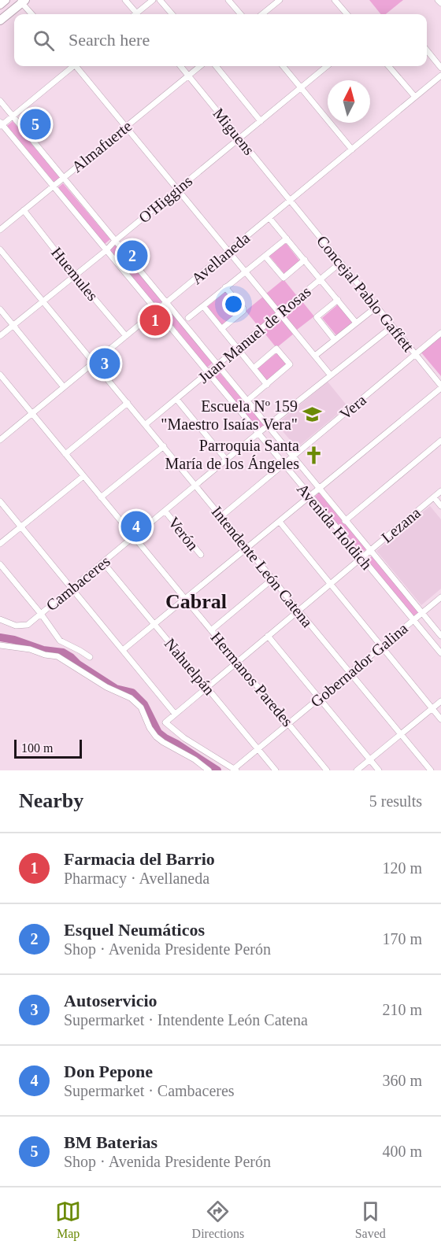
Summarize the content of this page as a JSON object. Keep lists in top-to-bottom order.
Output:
{
  "streets": {
    "street": [
      "Miguens",
      "Almafuerte",
      "O'Higgins",
      "Avellaneda",
      "Huemules",
      "Concejal Pablo Gaffett",
      "Juan Manuel de Rosas",
      "Vera",
      "Lezana",
      "Avenida Holdich",
      "Verón",
      "Intendente León Catena",
      "Cambaceres",
      "Gobernador Galina",
      "Nahuelpán",
      "Hermanos Paredes"
    ]
  },
  "crossings": [
    ["Miguens", "Almafuerte"],
    ["Miguens", "O'Higgins"],
    ["Miguens", "Avellaneda"],
    ["Miguens", "Concejal Pablo Gaffett"],
    ["Almafuerte", "Huemules"],
    ["Almafuerte", "Avenida Holdich"],
    ["O'Higgins", "Huemules"],
    ["O'Higgins", "Avenida Holdich"],
    ["O'Higgins", "Intendente León Catena"],
    ["Avellaneda", "Huemules"],
    ["Avellaneda", "Concejal Pablo Gaffett"],
    ["Avellaneda", "Avenida Holdich"],
    ["Avellaneda", "Intendente León Catena"],
    ["Avellaneda", "Hermanos Paredes"],
    ["Concejal Pablo Gaffett", "Juan Manuel de Rosas"],
    ["Concejal Pablo Gaffett", "Vera"],
    ["Concejal Pablo Gaffett", "Cambaceres"],
    ["Juan Manuel de Rosas", "Avenida Holdich"],
    ["Juan Manuel de Rosas", "Intendente León Catena"],
    ["Vera", "Avenida Holdich"],
    ["Vera", "Intendente León Catena"],
    ["Lezana", "Avenida Holdich"],
    ["Lezana", "Intendente León Catena"],
    ["Lezana", "Gobernador Galina"],
    ["Lezana", "Nahuelpán"],
    ["Lezana", "Hermanos Paredes"],
    ["Avenida Holdich", "Cambaceres"],
    ["Avenida Holdich", "Gobernador Galina"],
    ["Verón", "Cambaceres"],
    ["Intendente León Catena", "Cambaceres"],
    ["Intendente León Catena", "Gobernador Galina"],
    ["Cambaceres", "Nahuelpán"],
    ["Cambaceres", "Hermanos Paredes"],
    ["Gobernador Galina", "Nahuelpán"],
    ["Gobernador Galina", "Hermanos Paredes"]
  ],
  "districts": ["Cabral"],
  "places": {
    "school or university": ["Escuela Nº 159 \"Maestro Isaías Vera\""],
    "church": ["Parroquia Santa María de los Ángeles"]
  },
  "scale_bar": "100 m",
  "north": "top",
  "page": {
    "search": "Search here",
    "pins": [
      "5",
      "2",
      "1",
      "3",
      "4"
    ],
    "scale": "100 m",
    "heading": ["Nearby", "5 results"],
    "list": [
      {
        "mark": "1",
        "name": "Farmacia del Barrio",
        "note": "Pharmacy · Avellaneda",
        "value": "120 m"
      },
      {
        "mark": "2",
        "name": "Esquel Neumáticos",
        "note": "Shop · Avenida Presidente Perón",
        "value": "170 m"
      },
      {
        "mark": "3",
        "name": "Autoservicio",
        "note": "Supermarket · Intendente León Catena",
        "value": "210 m"
      },
      {
        "mark": "4",
        "name": "Don Pepone",
        "note": "Supermarket · Cambaceres",
        "value": "360 m"
      },
      {
        "mark": "5",
        "name": "BM Baterias",
        "note": "Shop · Avenida Presidente Perón",
        "value": "400 m"
      }
    ],
    "nav": ["Map", "Directions", "Saved"]
  }
}
